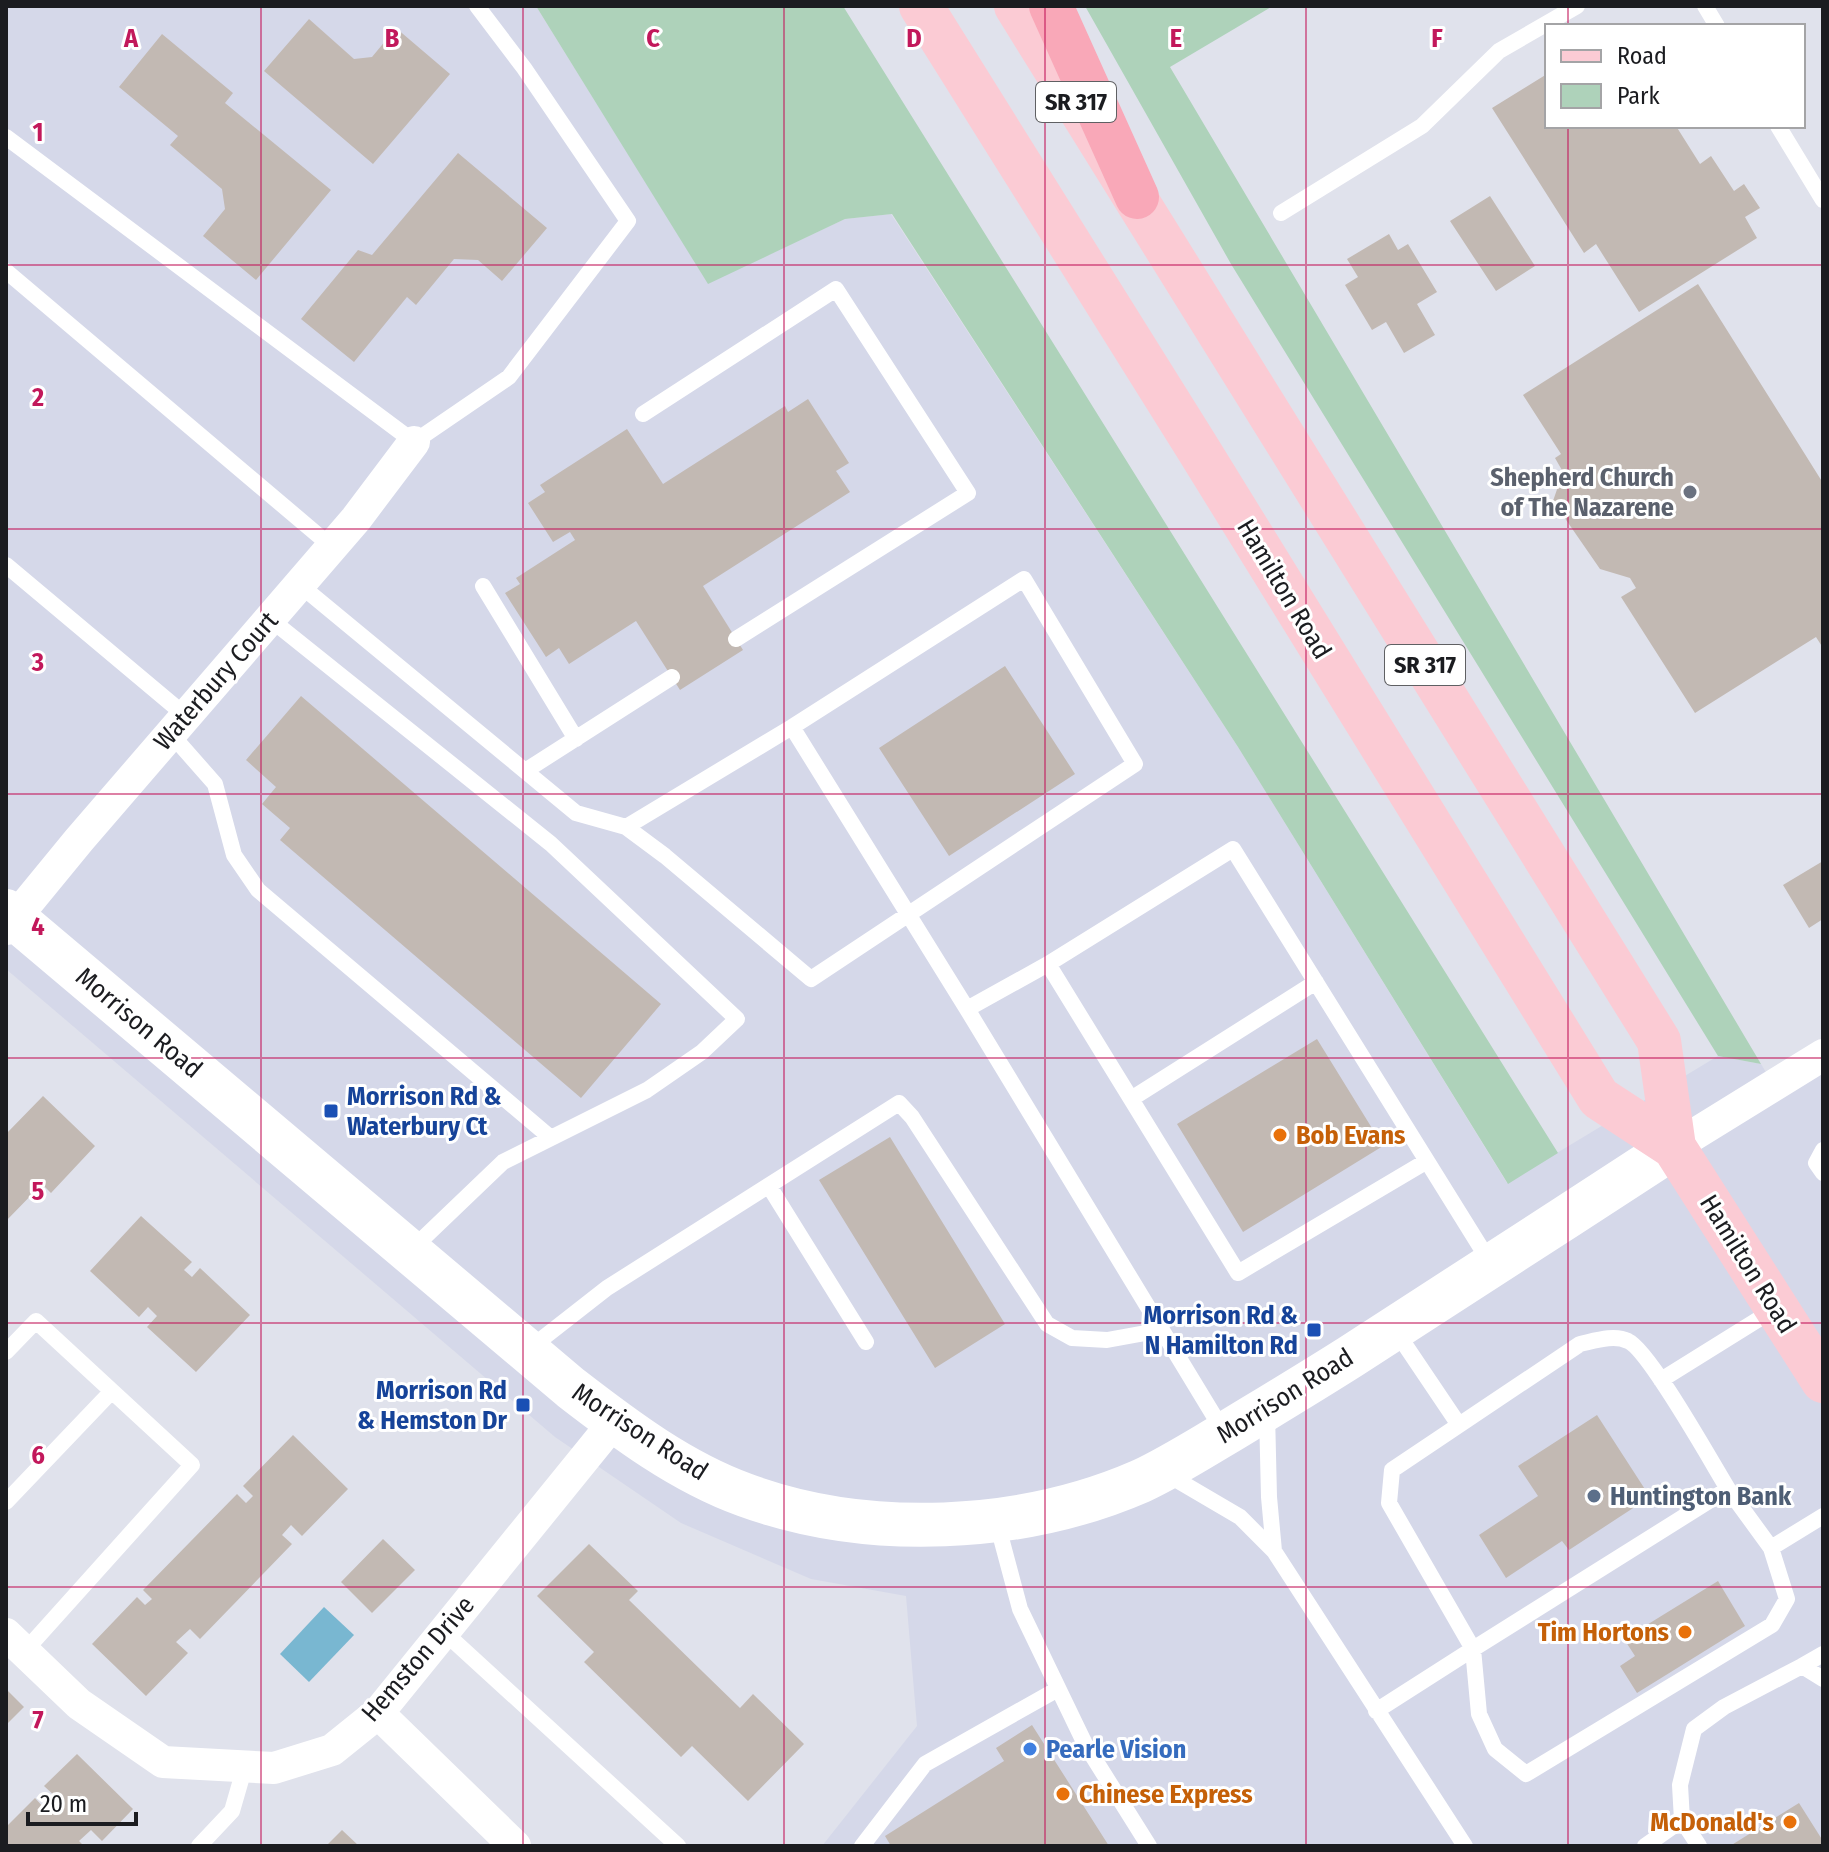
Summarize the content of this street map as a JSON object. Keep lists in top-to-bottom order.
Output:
{
  "streets": {
    "main road": ["SR 317", "Hamilton Road", "Morrison Road"],
    "street": ["Waterbury Court", "Hemston Drive"]
  },
  "crossings": [
    ["Hamilton Road", "Morrison Road"],
    ["Waterbury Court", "Morrison Road"],
    ["Morrison Road", "Hemston Drive"]
  ],
  "places": {
    "other": [
      "Shepherd Church of The Nazarene",
      "Bob Evans",
      "Huntington Bank",
      "Tim Hortons",
      "Pearle Vision",
      "Chinese Express",
      "McDonald's"
    ],
    "transit": ["Morrison Rd & Waterbury Ct", "Morrison Rd & N Hamilton Rd", "Morrison Rd & Hemston Dr"]
  },
  "legend": ["Road", "Park"],
  "scale_bar": "20 m",
  "grid": {
    "columns": [
      "A",
      "B",
      "C",
      "D",
      "E",
      "F"
    ],
    "rows": [
      "1",
      "2",
      "3",
      "4",
      "5",
      "6",
      "7"
    ]
  }
}
